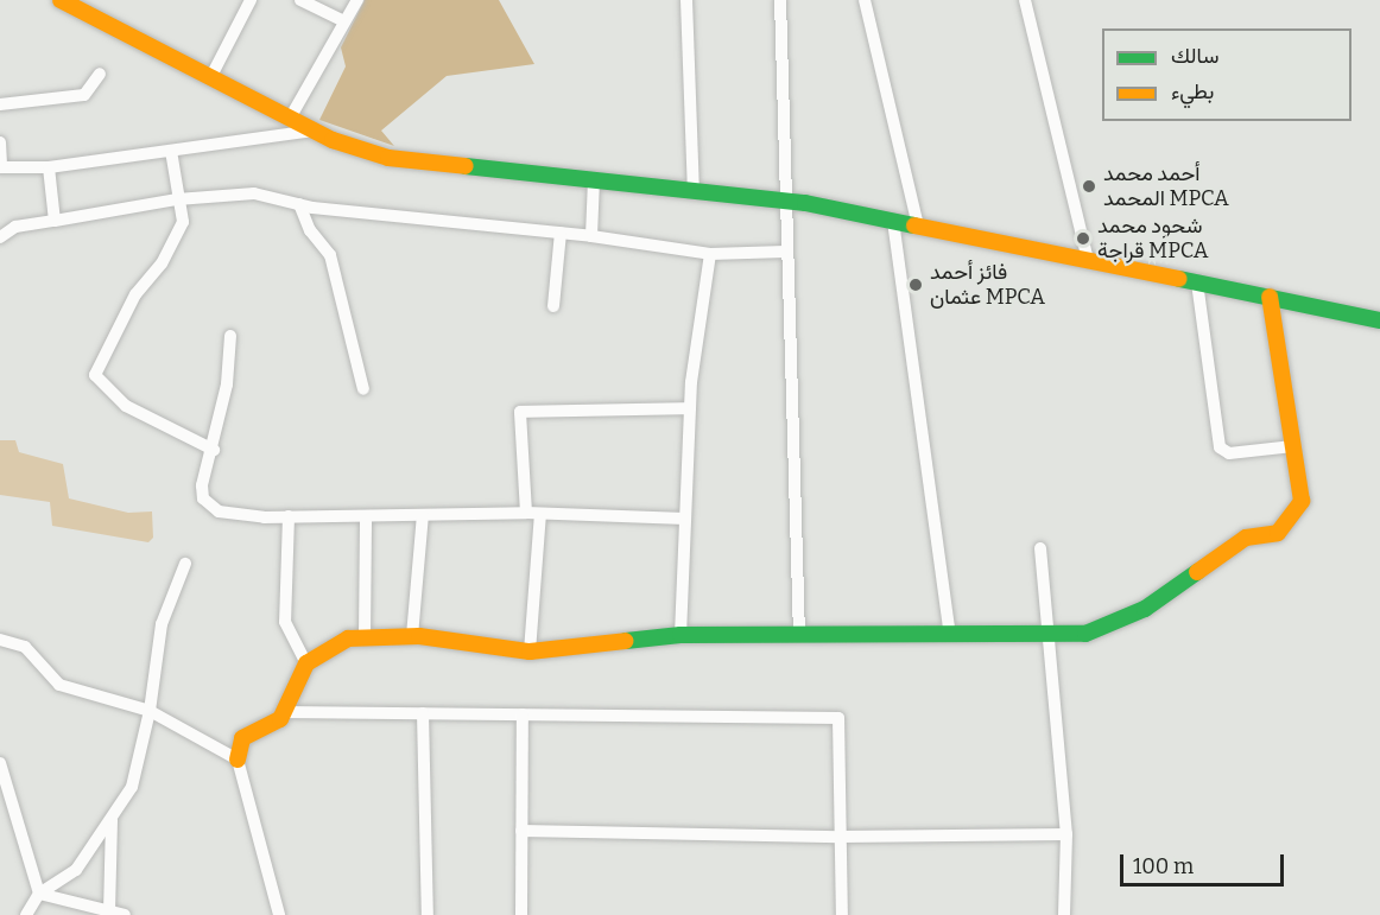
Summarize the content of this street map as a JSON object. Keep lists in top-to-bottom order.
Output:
{
  "places": ["أحمد محمد المحمد MPCA", "شحود محمد قراجة MPCA", "فائز أحمد عثمان MPCA"],
  "legend": ["سالك", "بطيء"],
  "scale_bar": "100 m"
}
